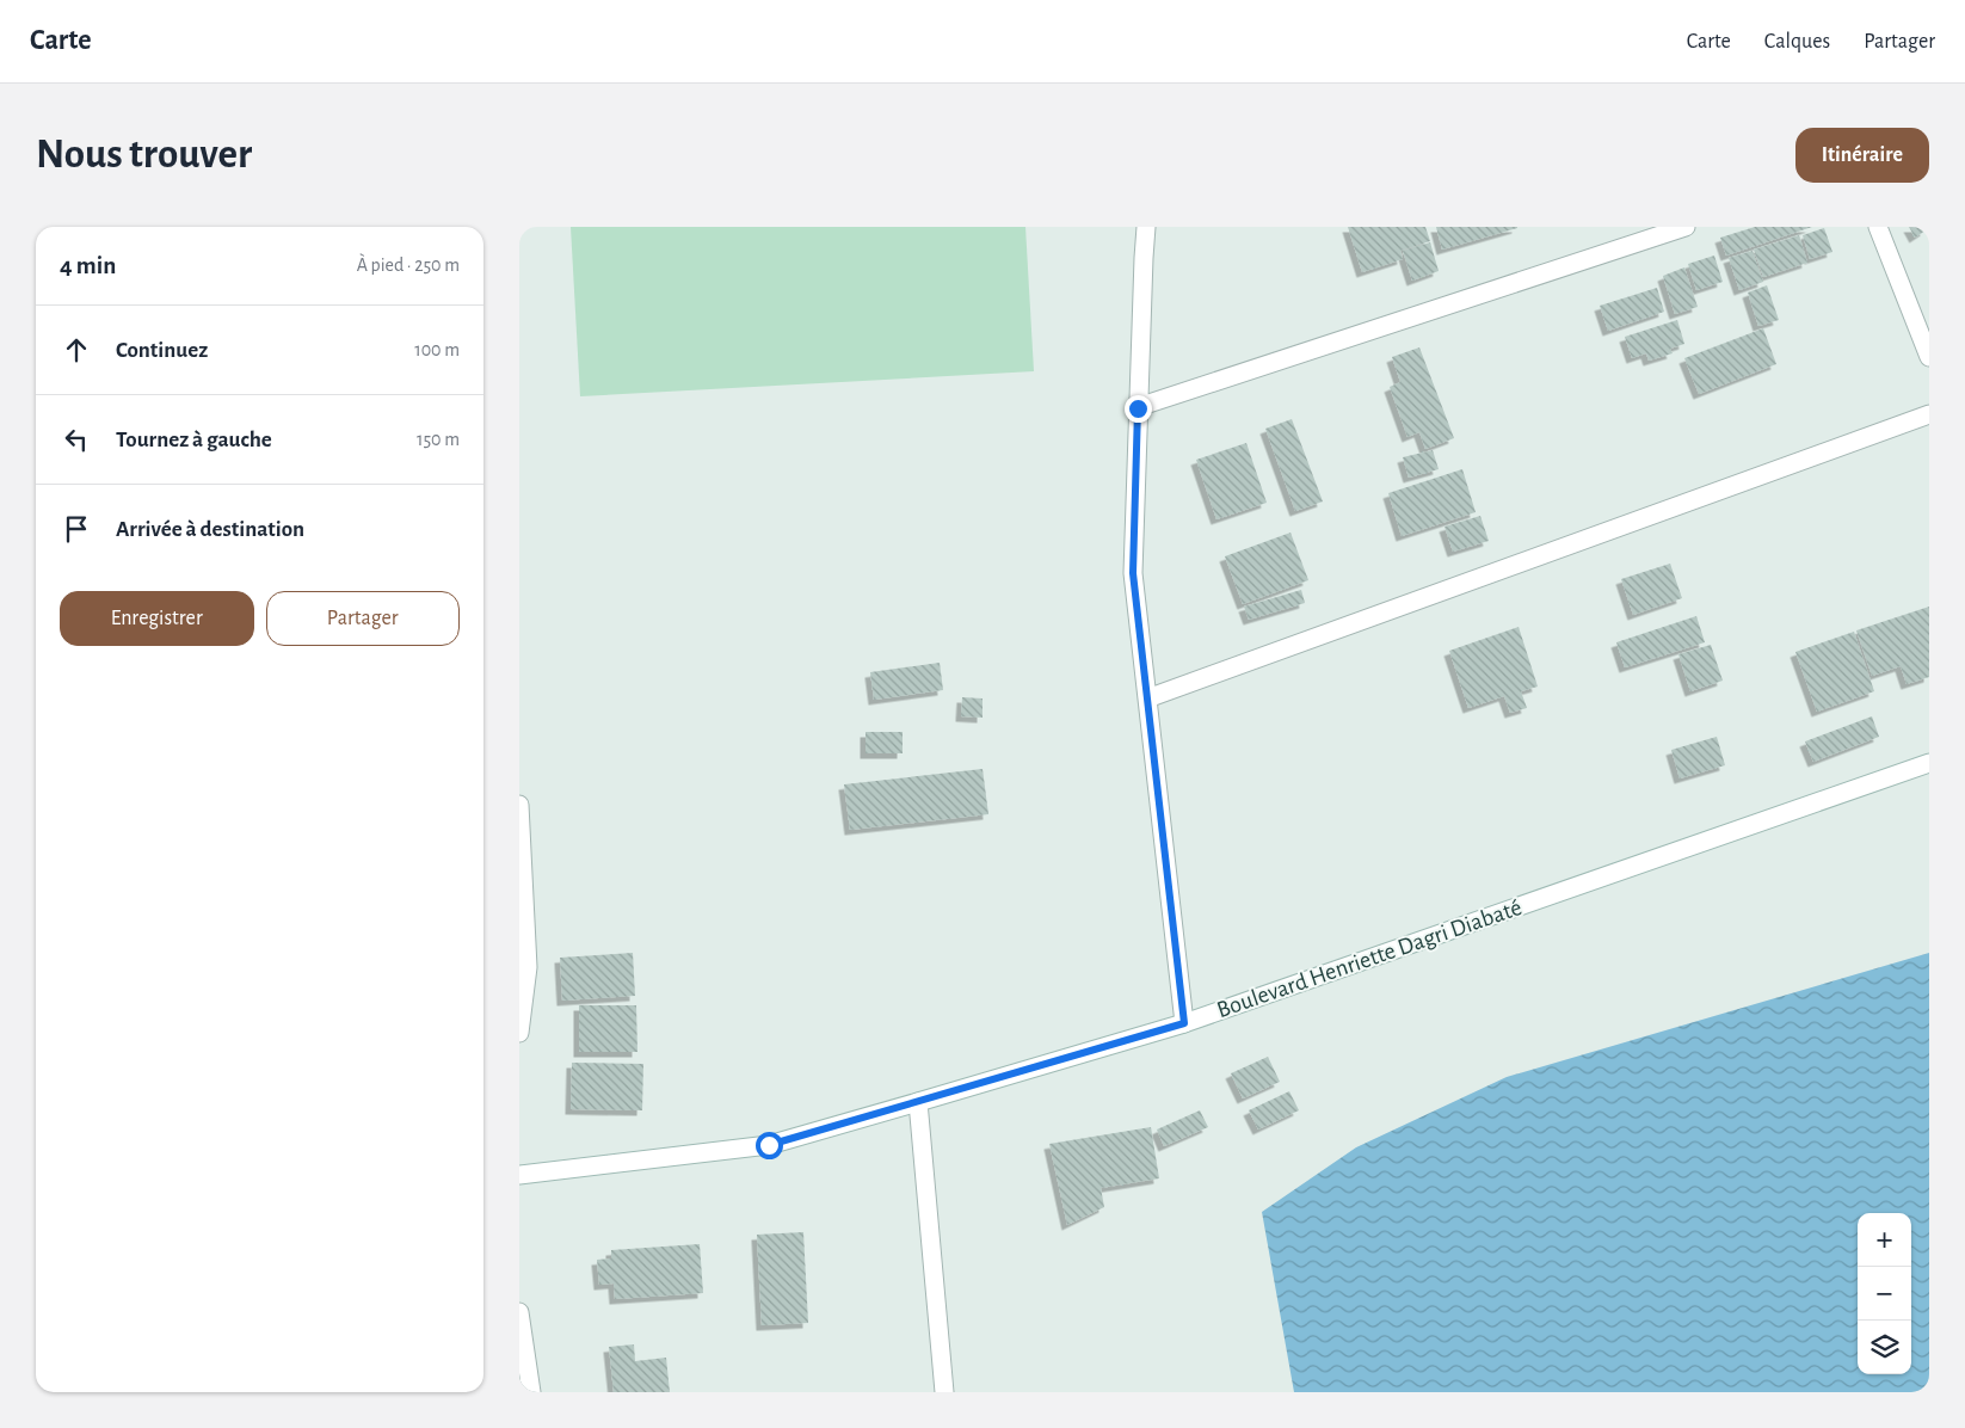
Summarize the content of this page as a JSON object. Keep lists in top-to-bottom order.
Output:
{
  "streets": {
    "street": ["Boulevard Henriette Dagri Diabaté"]
  },
  "page": {
    "header": "Carte",
    "nav": ["Carte", "Calques", "Partager"],
    "buttons": [
      "Itinéraire",
      ["Enregistrer", "Partager"]
    ],
    "title": "Nous trouver",
    "heading": ["4 min", "À pied · 250 m"],
    "list": [
      ["Continuez", "100 m"],
      ["Tournez à gauche", "150 m"],
      "Arrivée à destination"
    ],
    "map_buttons": ["+", "−"]
  }
}
